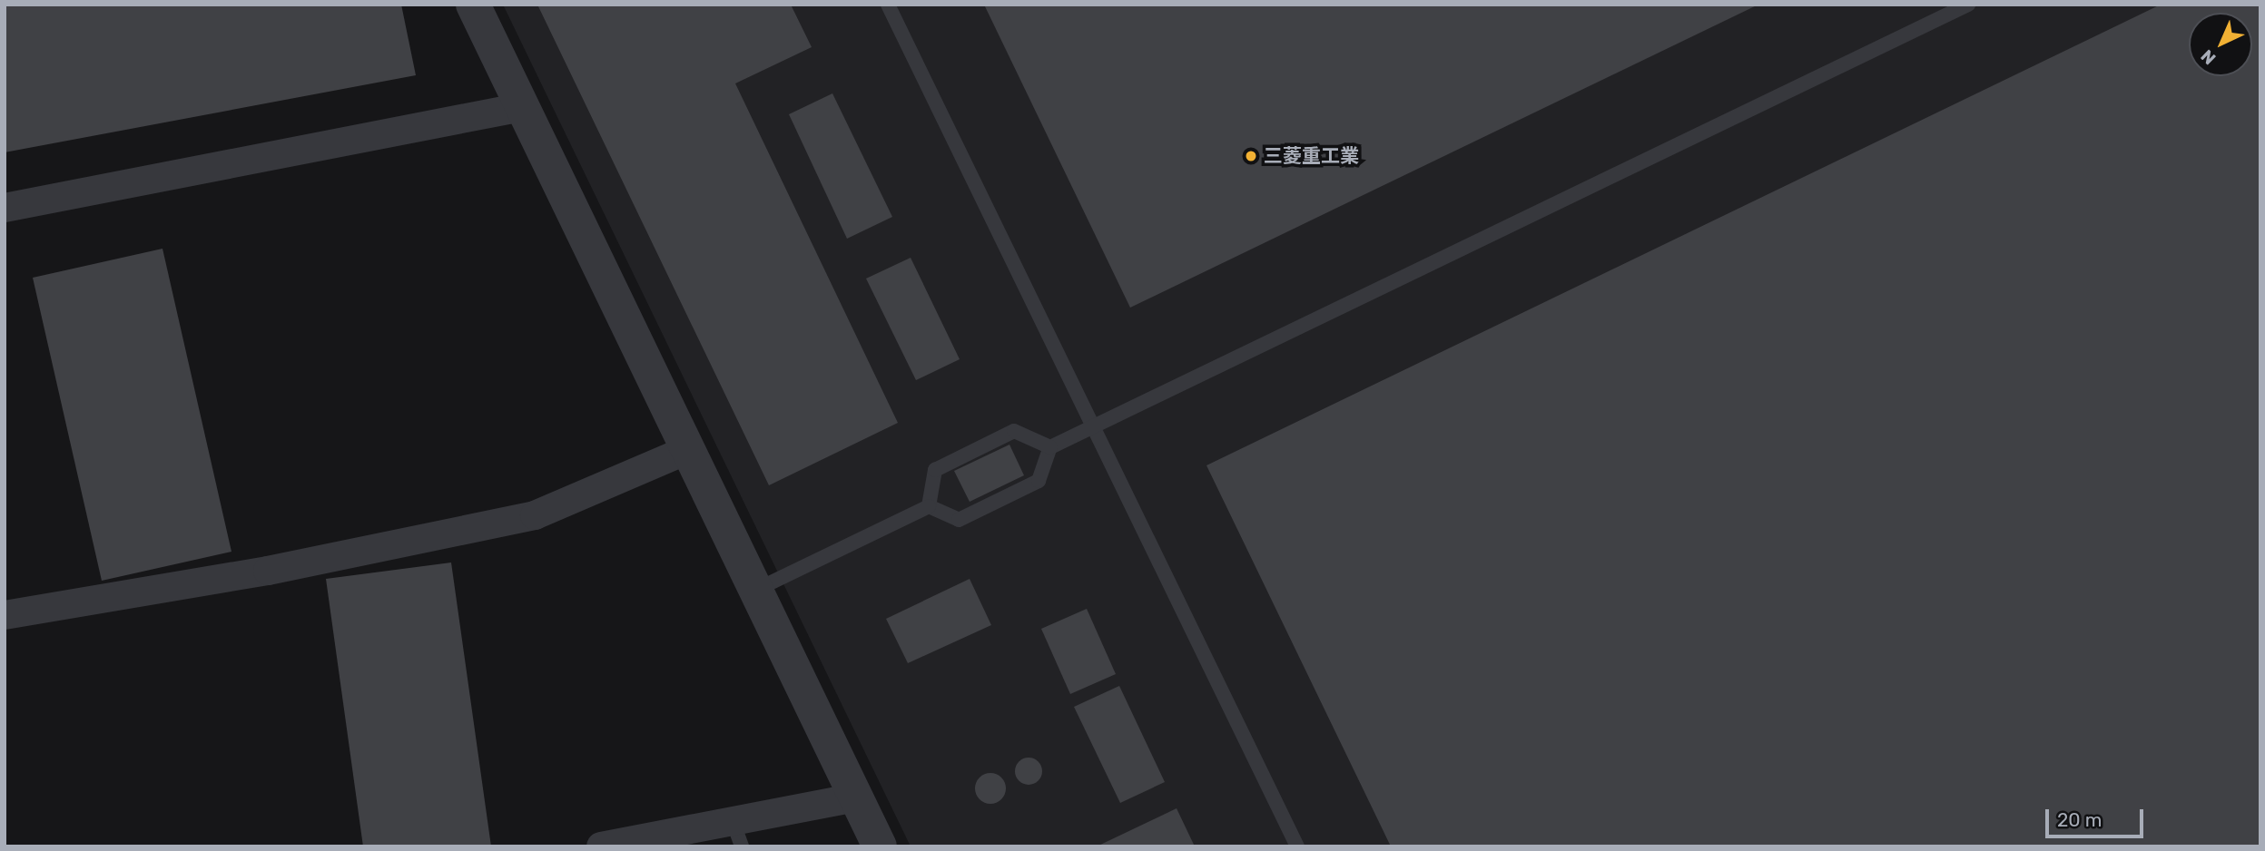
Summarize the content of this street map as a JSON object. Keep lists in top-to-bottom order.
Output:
{
  "places": ["三菱重工業"],
  "scale_bar": "20 m",
  "north": "bottom left"
}
